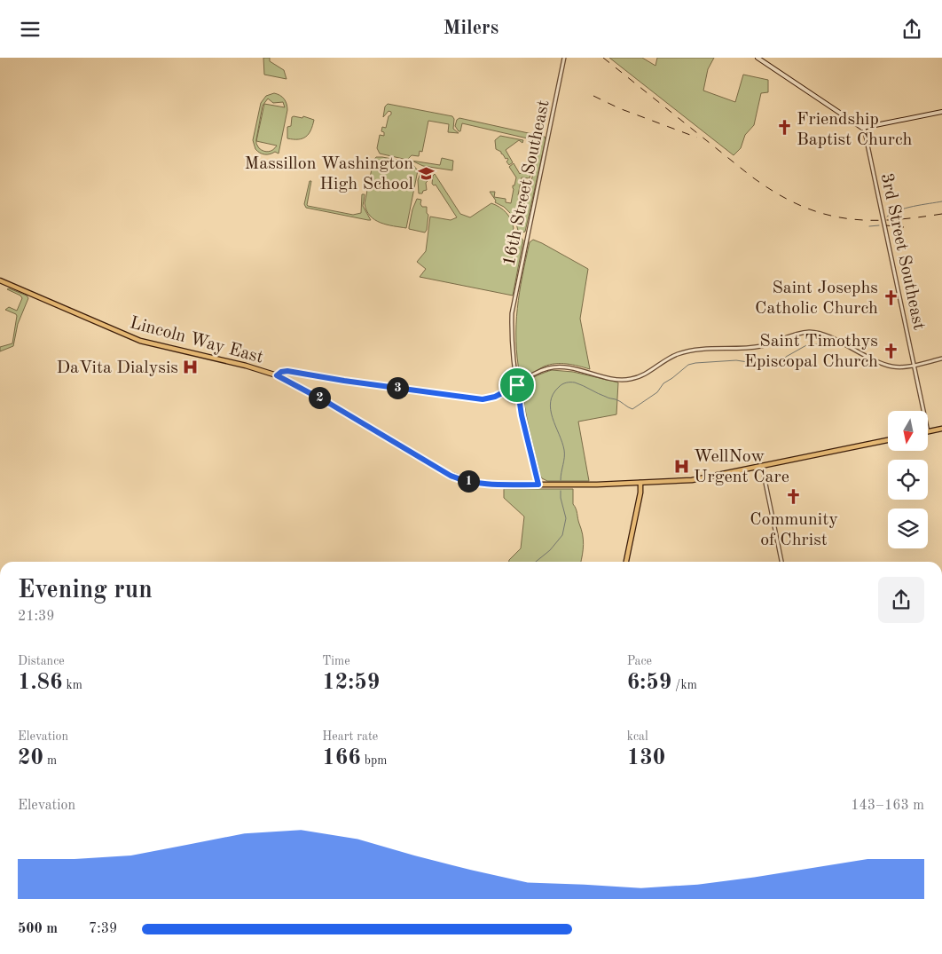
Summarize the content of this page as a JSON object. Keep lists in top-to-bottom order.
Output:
{
  "streets": {
    "main road": ["Lincoln Way East"],
    "street": ["16th Street Southeast", "3rd Street Southeast"]
  },
  "crossings": [
    ["16th Street Southeast", "Lincoln Way East"]
  ],
  "places": {
    "church": [
      "Friendship Baptist Church",
      "Saint Josephs Catholic Church",
      "Saint Timothys Episcopal Church",
      "Community of Christ"
    ],
    "school or university": ["Massillon Washington High School"],
    "hospital": ["DaVita Dialysis", "WellNow Urgent Care"]
  },
  "north": "bottom",
  "page": {
    "header": "Milers",
    "pins": ["3", "2", "1"],
    "heading": ["Evening run", "21:39"],
    "stats": [
      ["Distance", "1.86 km"],
      ["Time", "12:59"],
      ["Pace", "6:59 /km"],
      ["Elevation", "20 m"],
      ["Heart rate", "166 bpm"],
      ["kcal", "130"]
    ],
    "chart": ["Elevation", "143–163 m"],
    "list": [
      {
        "name": "500 m",
        "note": "7:39"
      }
    ]
  }
}
